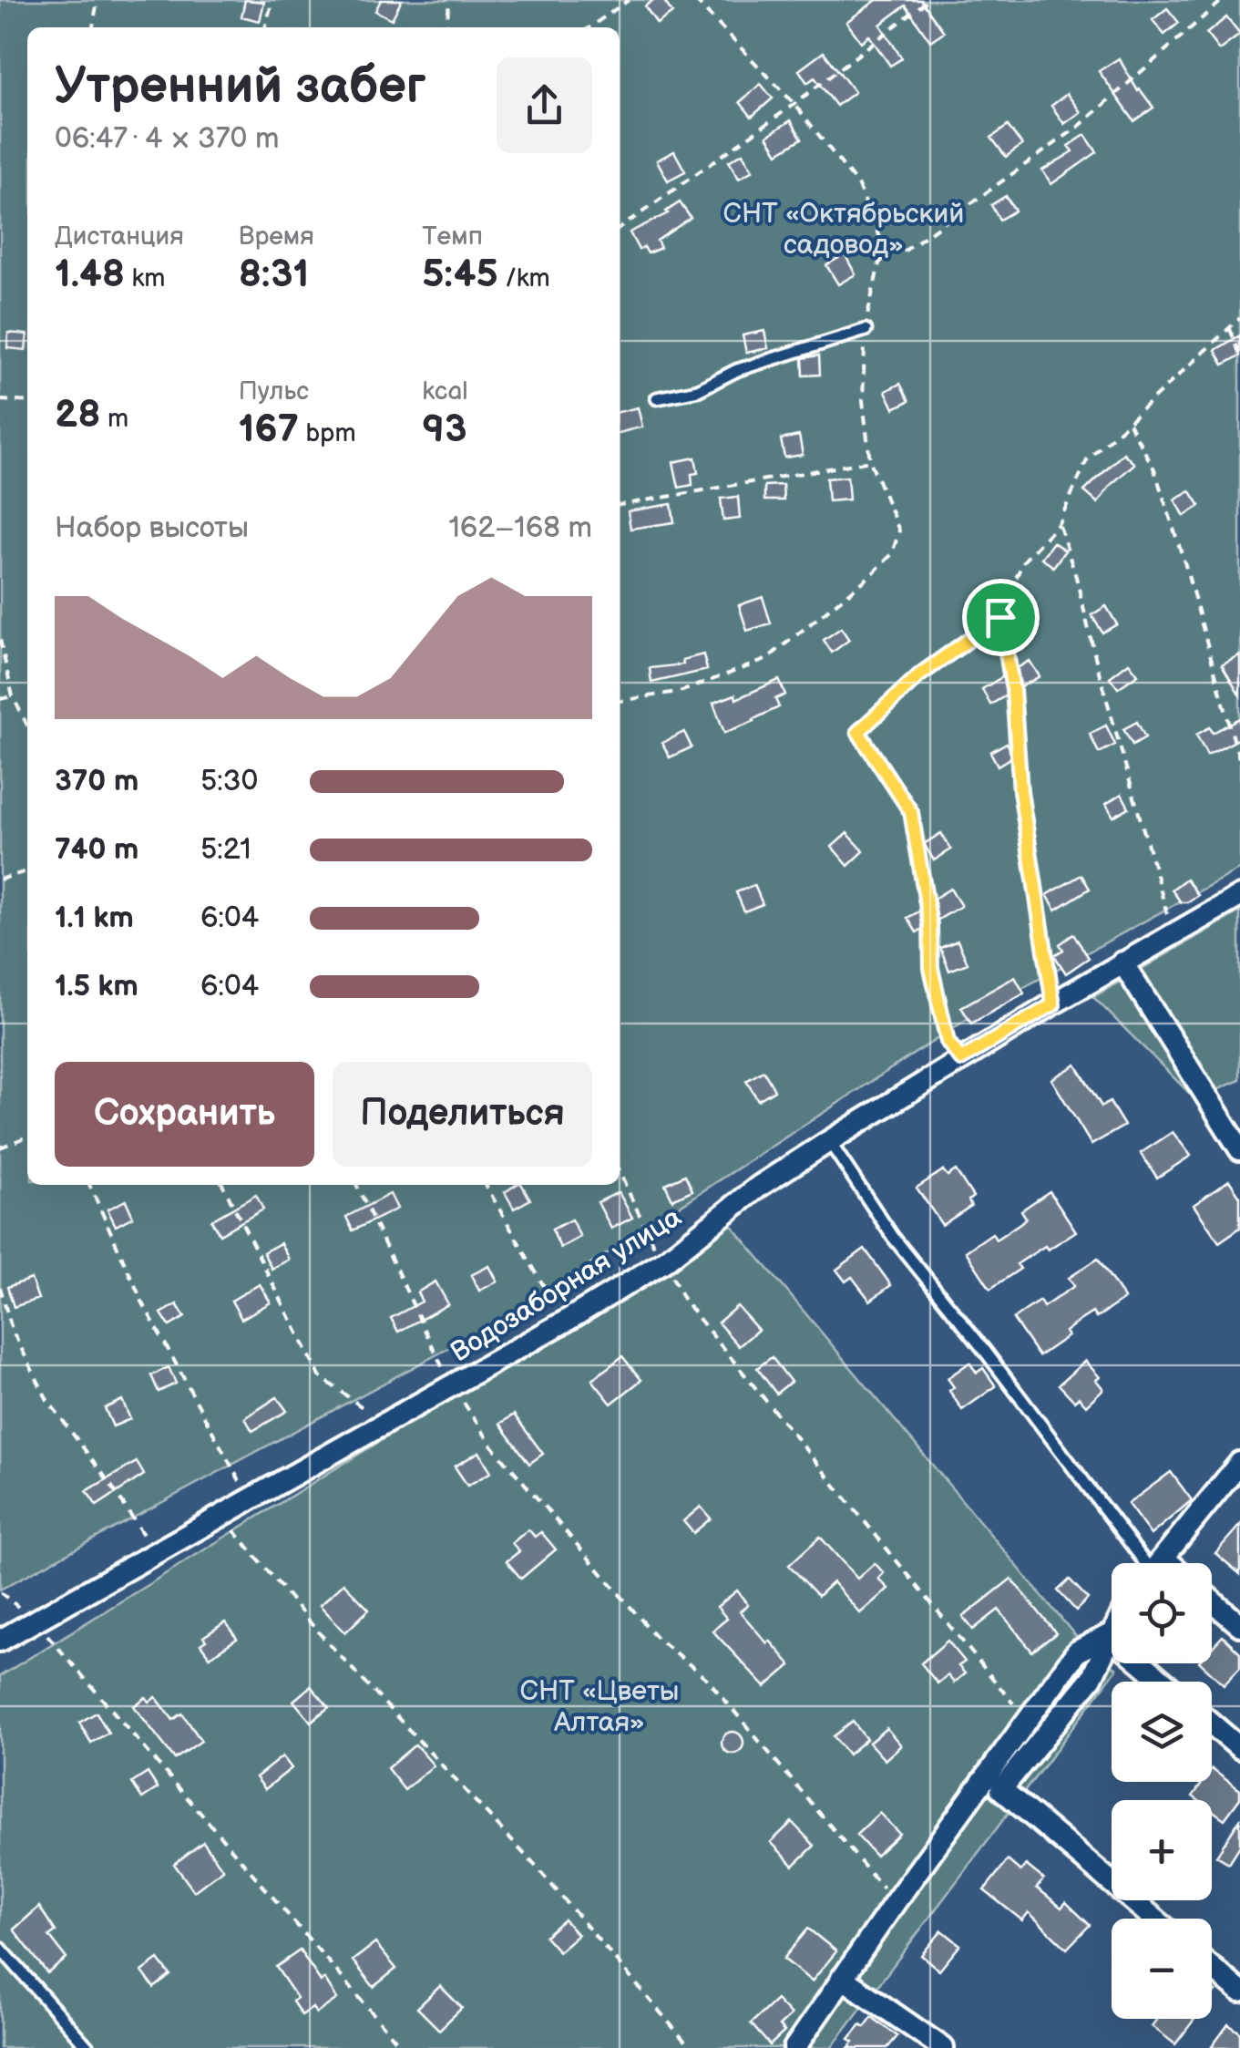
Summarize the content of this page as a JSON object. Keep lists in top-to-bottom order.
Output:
{
  "streets": {
    "street": ["Водозаборная улица"]
  },
  "parks": ["СНТ «Октябрьский садовод»", "СНТ «Цветы Алтая»"],
  "page": {
    "heading": ["Утренний забег", "06:47 · 4 × 370 m"],
    "stats": [
      ["Дистанция", "1.48 km"],
      ["Время", "8:31"],
      ["Темп", "5:45 /km"],
      ["28 m"],
      ["Пульс", "167 bpm"],
      ["kcal", "93"]
    ],
    "chart": ["Набор высоты", "162–168 m"],
    "list": [
      {
        "name": "370 m",
        "note": "5:30"
      },
      {
        "name": "740 m",
        "note": "5:21"
      },
      {
        "name": "1.1 km",
        "note": "6:04"
      },
      {
        "name": "1.5 km",
        "note": "6:04"
      }
    ],
    "buttons": ["Сохранить", "Поделиться"],
    "map_buttons": ["+", "−"]
  }
}
